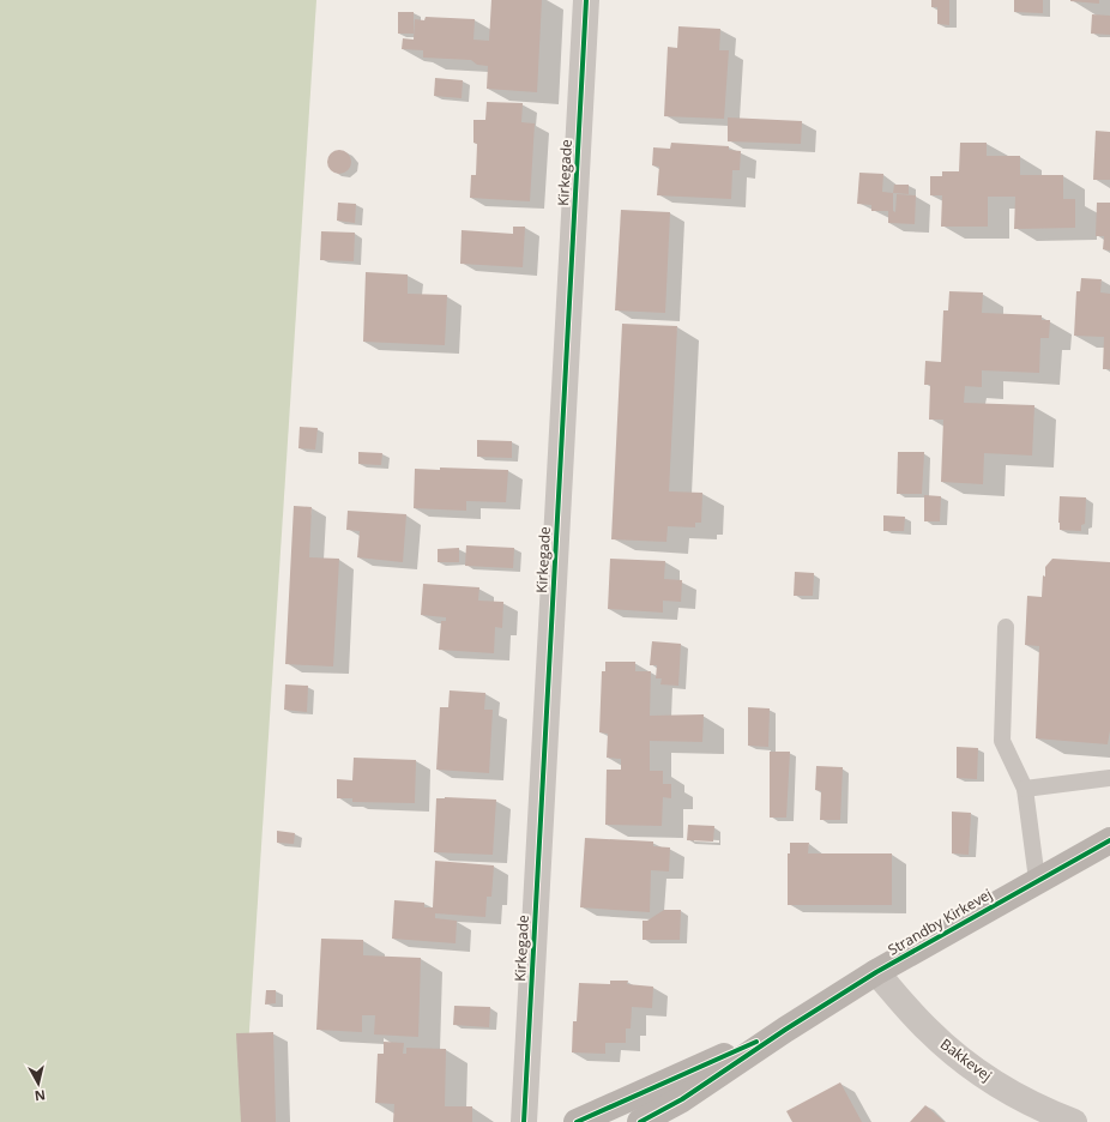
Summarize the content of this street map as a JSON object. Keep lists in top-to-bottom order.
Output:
{
  "streets": {
    "street": ["Kirkegade", "Strandby Kirkevej", "Bakkevej"]
  },
  "crossings": [
    ["Strandby Kirkevej", "Bakkevej"]
  ],
  "north": "bottom"
}
